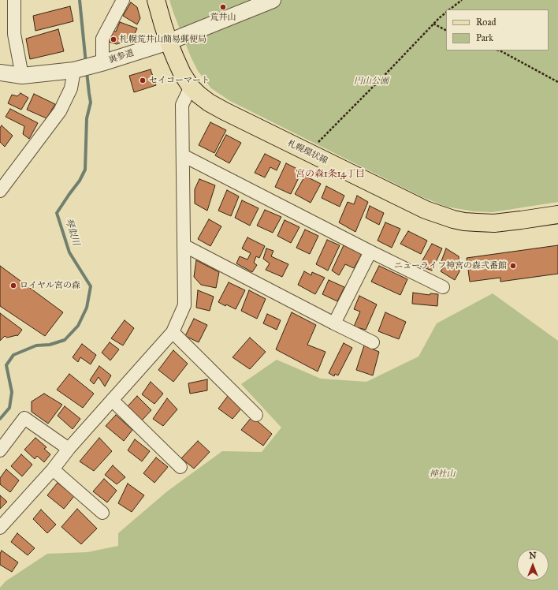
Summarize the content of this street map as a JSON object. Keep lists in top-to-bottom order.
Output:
{
  "streets": {
    "main road": ["札幌環状線"],
    "street": ["裏参道"]
  },
  "crossings": [
    ["裏参道", "札幌環状線"]
  ],
  "districts": ["宮の森1条14丁目"],
  "water": ["琴似川"],
  "parks": ["円山公園", "神社山"],
  "places": [
    "荒井山",
    "札幌荒井山簡易郵便局",
    "セイコーマート",
    "ニューライフ神宮の森弐番館",
    "ロイヤル宮の森"
  ],
  "legend": ["Road", "Park"],
  "north": "top"
}
